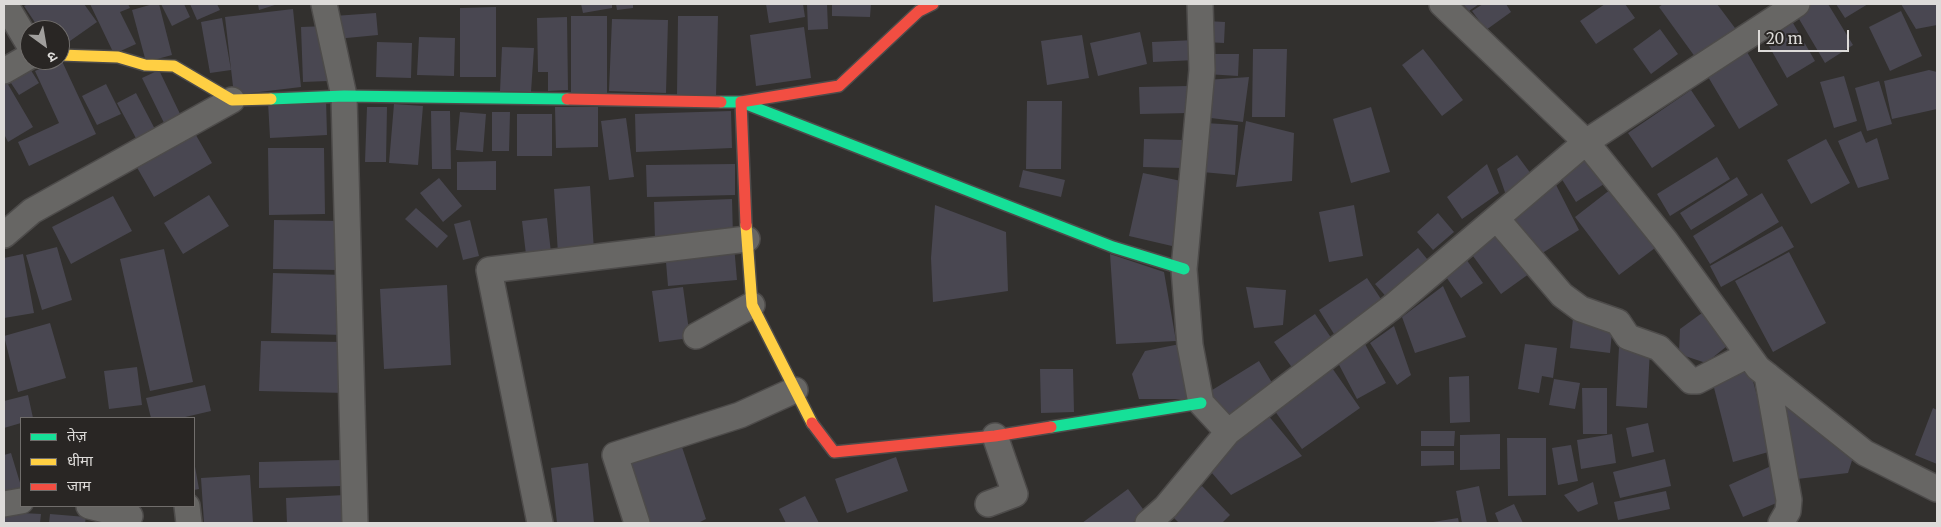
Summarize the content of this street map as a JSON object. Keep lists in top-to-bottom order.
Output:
{
  "legend": ["तेज़", "धीमा", "जाम"],
  "scale_bar": "20 m",
  "north": "bottom right"
}
